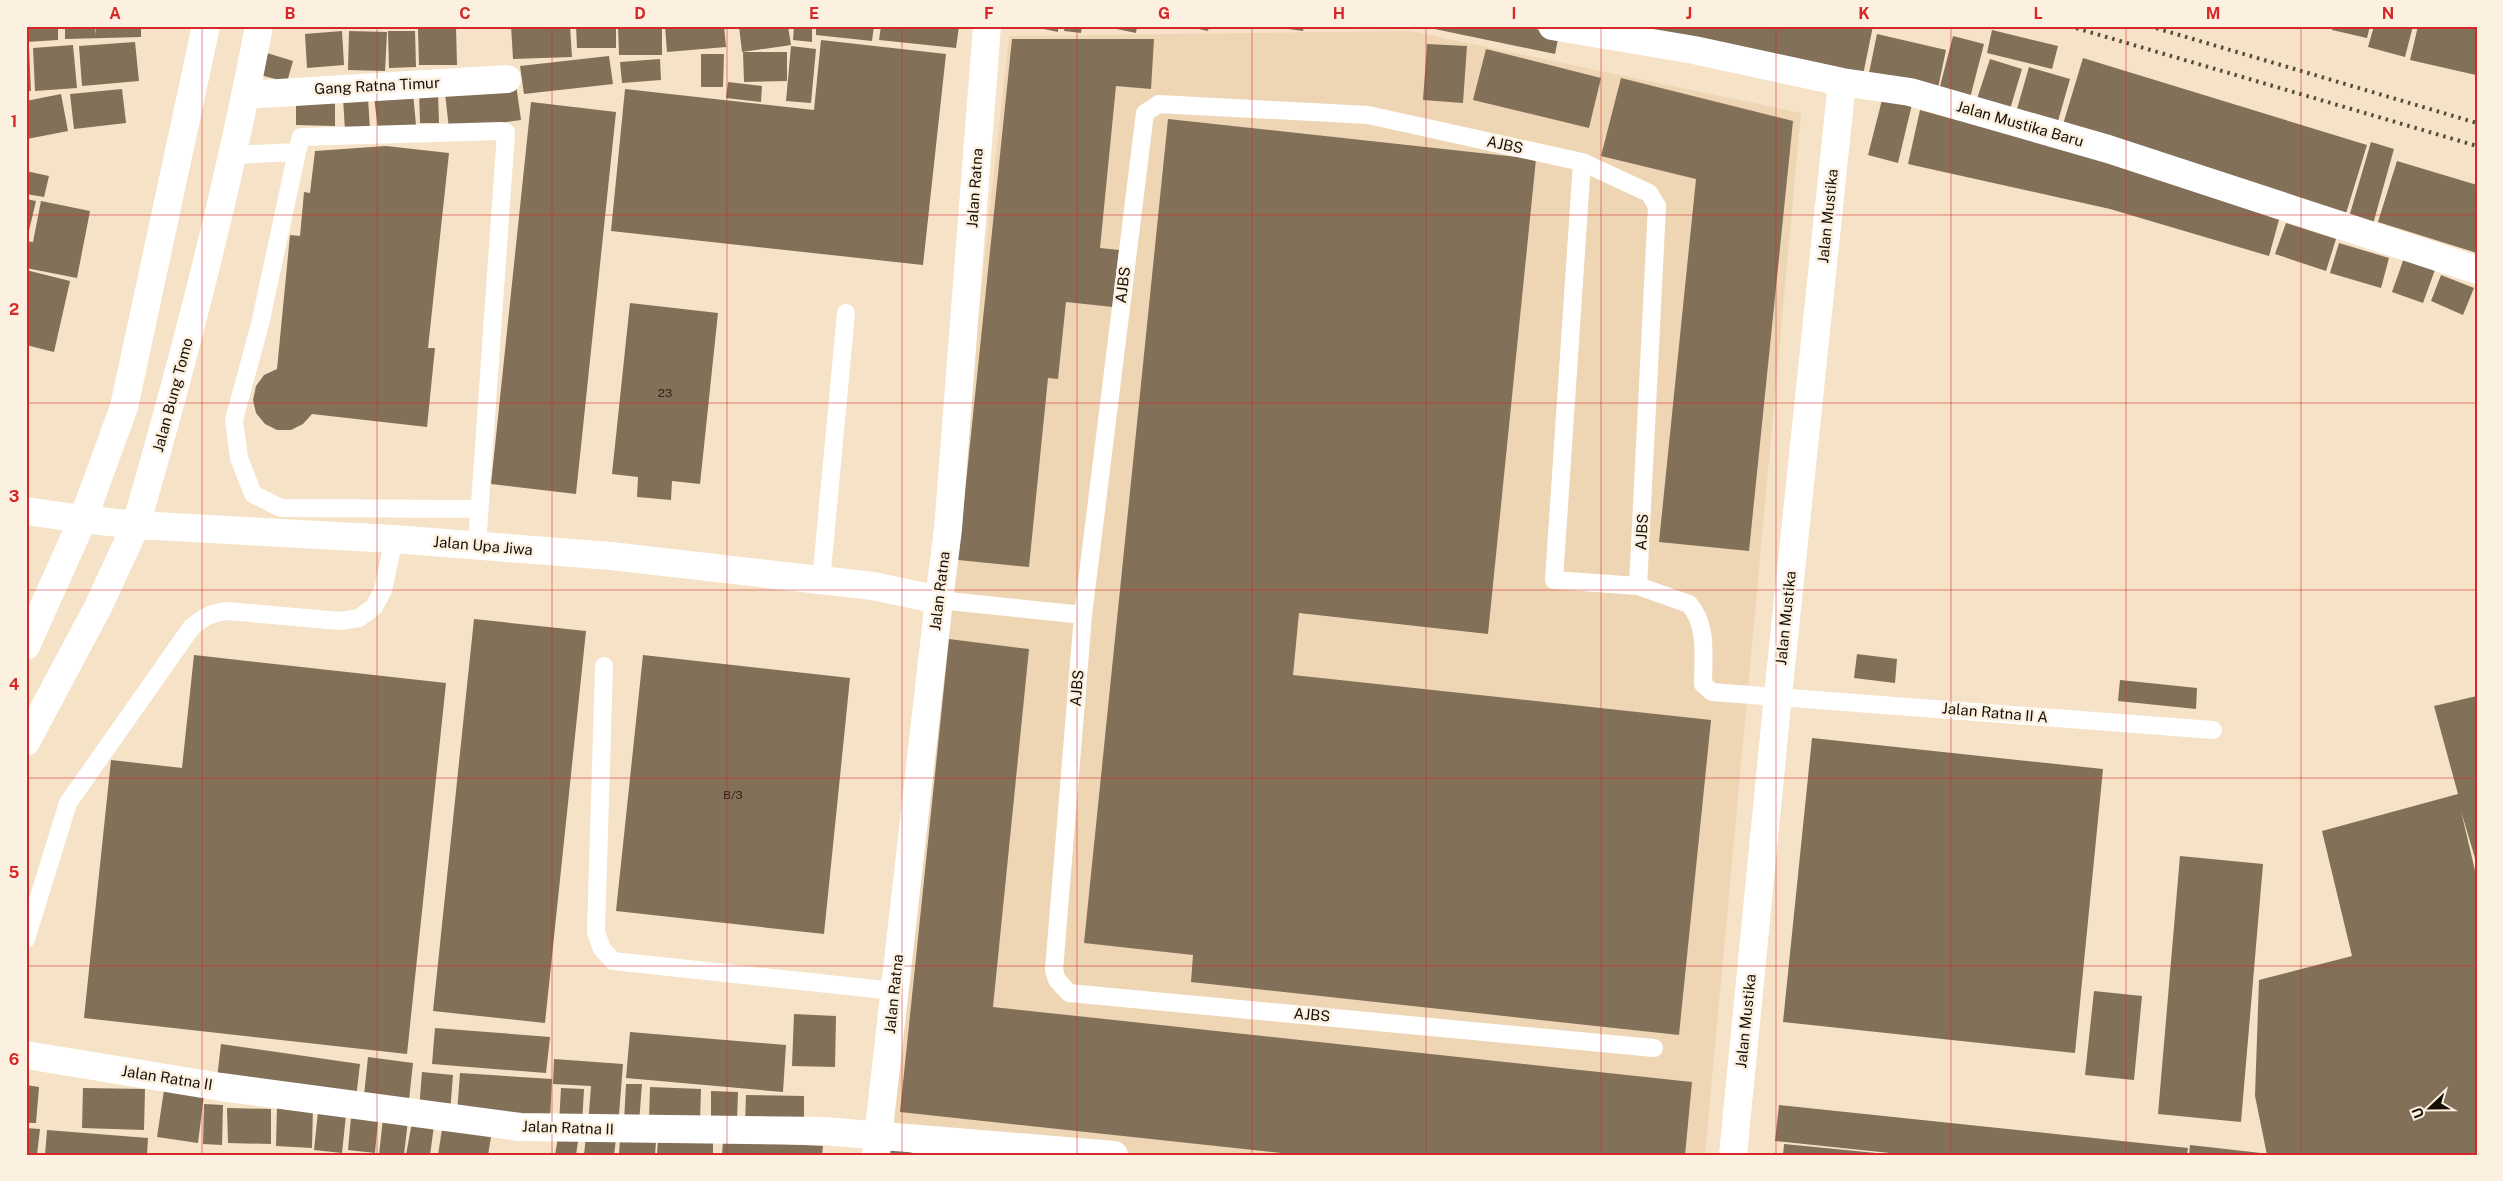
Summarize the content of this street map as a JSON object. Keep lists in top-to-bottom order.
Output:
{
  "streets": {
    "main road": [
      "Gang Ratna Timur",
      "Jalan Mustika Baru",
      "Jalan Ratna",
      "Jalan Mustika",
      "Jalan Bung Tomo",
      "Jalan Upa Jiwa",
      "Jalan Ratna II"
    ],
    "lane": ["AJBS", "Jalan Ratna II A"]
  },
  "crossings": [
    ["Gang Ratna Timur", "Jalan Bung Tomo"],
    ["Jalan Mustika Baru", "Jalan Mustika"],
    ["Jalan Ratna", "Jalan Upa Jiwa"],
    ["Jalan Ratna", "Jalan Ratna II"],
    ["Jalan Mustika", "Jalan Ratna II A"],
    ["Jalan Bung Tomo", "Jalan Upa Jiwa"]
  ],
  "house_numbers": ["23", "B/3"],
  "north": "left",
  "grid": {
    "columns": [
      "A",
      "B",
      "C",
      "D",
      "E",
      "F",
      "G",
      "H",
      "I",
      "J",
      "K",
      "L",
      "M",
      "N"
    ],
    "rows": [
      "1",
      "2",
      "3",
      "4",
      "5",
      "6"
    ]
  }
}
